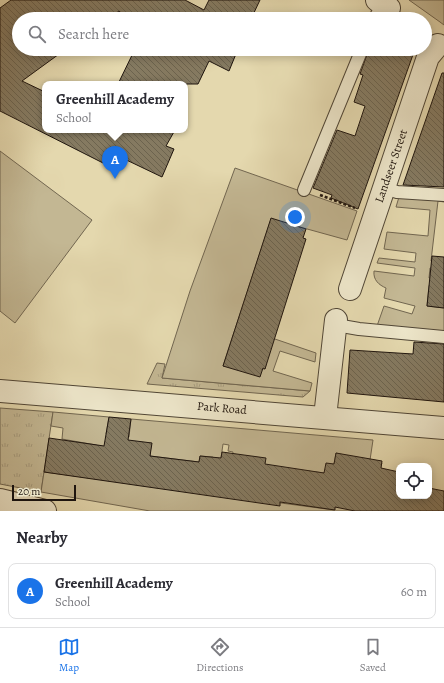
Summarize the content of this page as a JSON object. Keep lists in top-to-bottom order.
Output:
{
  "streets": {
    "street": ["Landseer Street", "Park Road"]
  },
  "scale_bar": "20 m",
  "page": {
    "search": "Search here",
    "popup": ["Greenhill Academy", "School"],
    "pins": "A",
    "scale": "20 m",
    "heading": "Nearby",
    "list": [
      {
        "mark": "A",
        "name": "Greenhill Academy",
        "note": "School",
        "value": "60 m"
      }
    ],
    "nav": ["Map", "Directions", "Saved"]
  }
}
